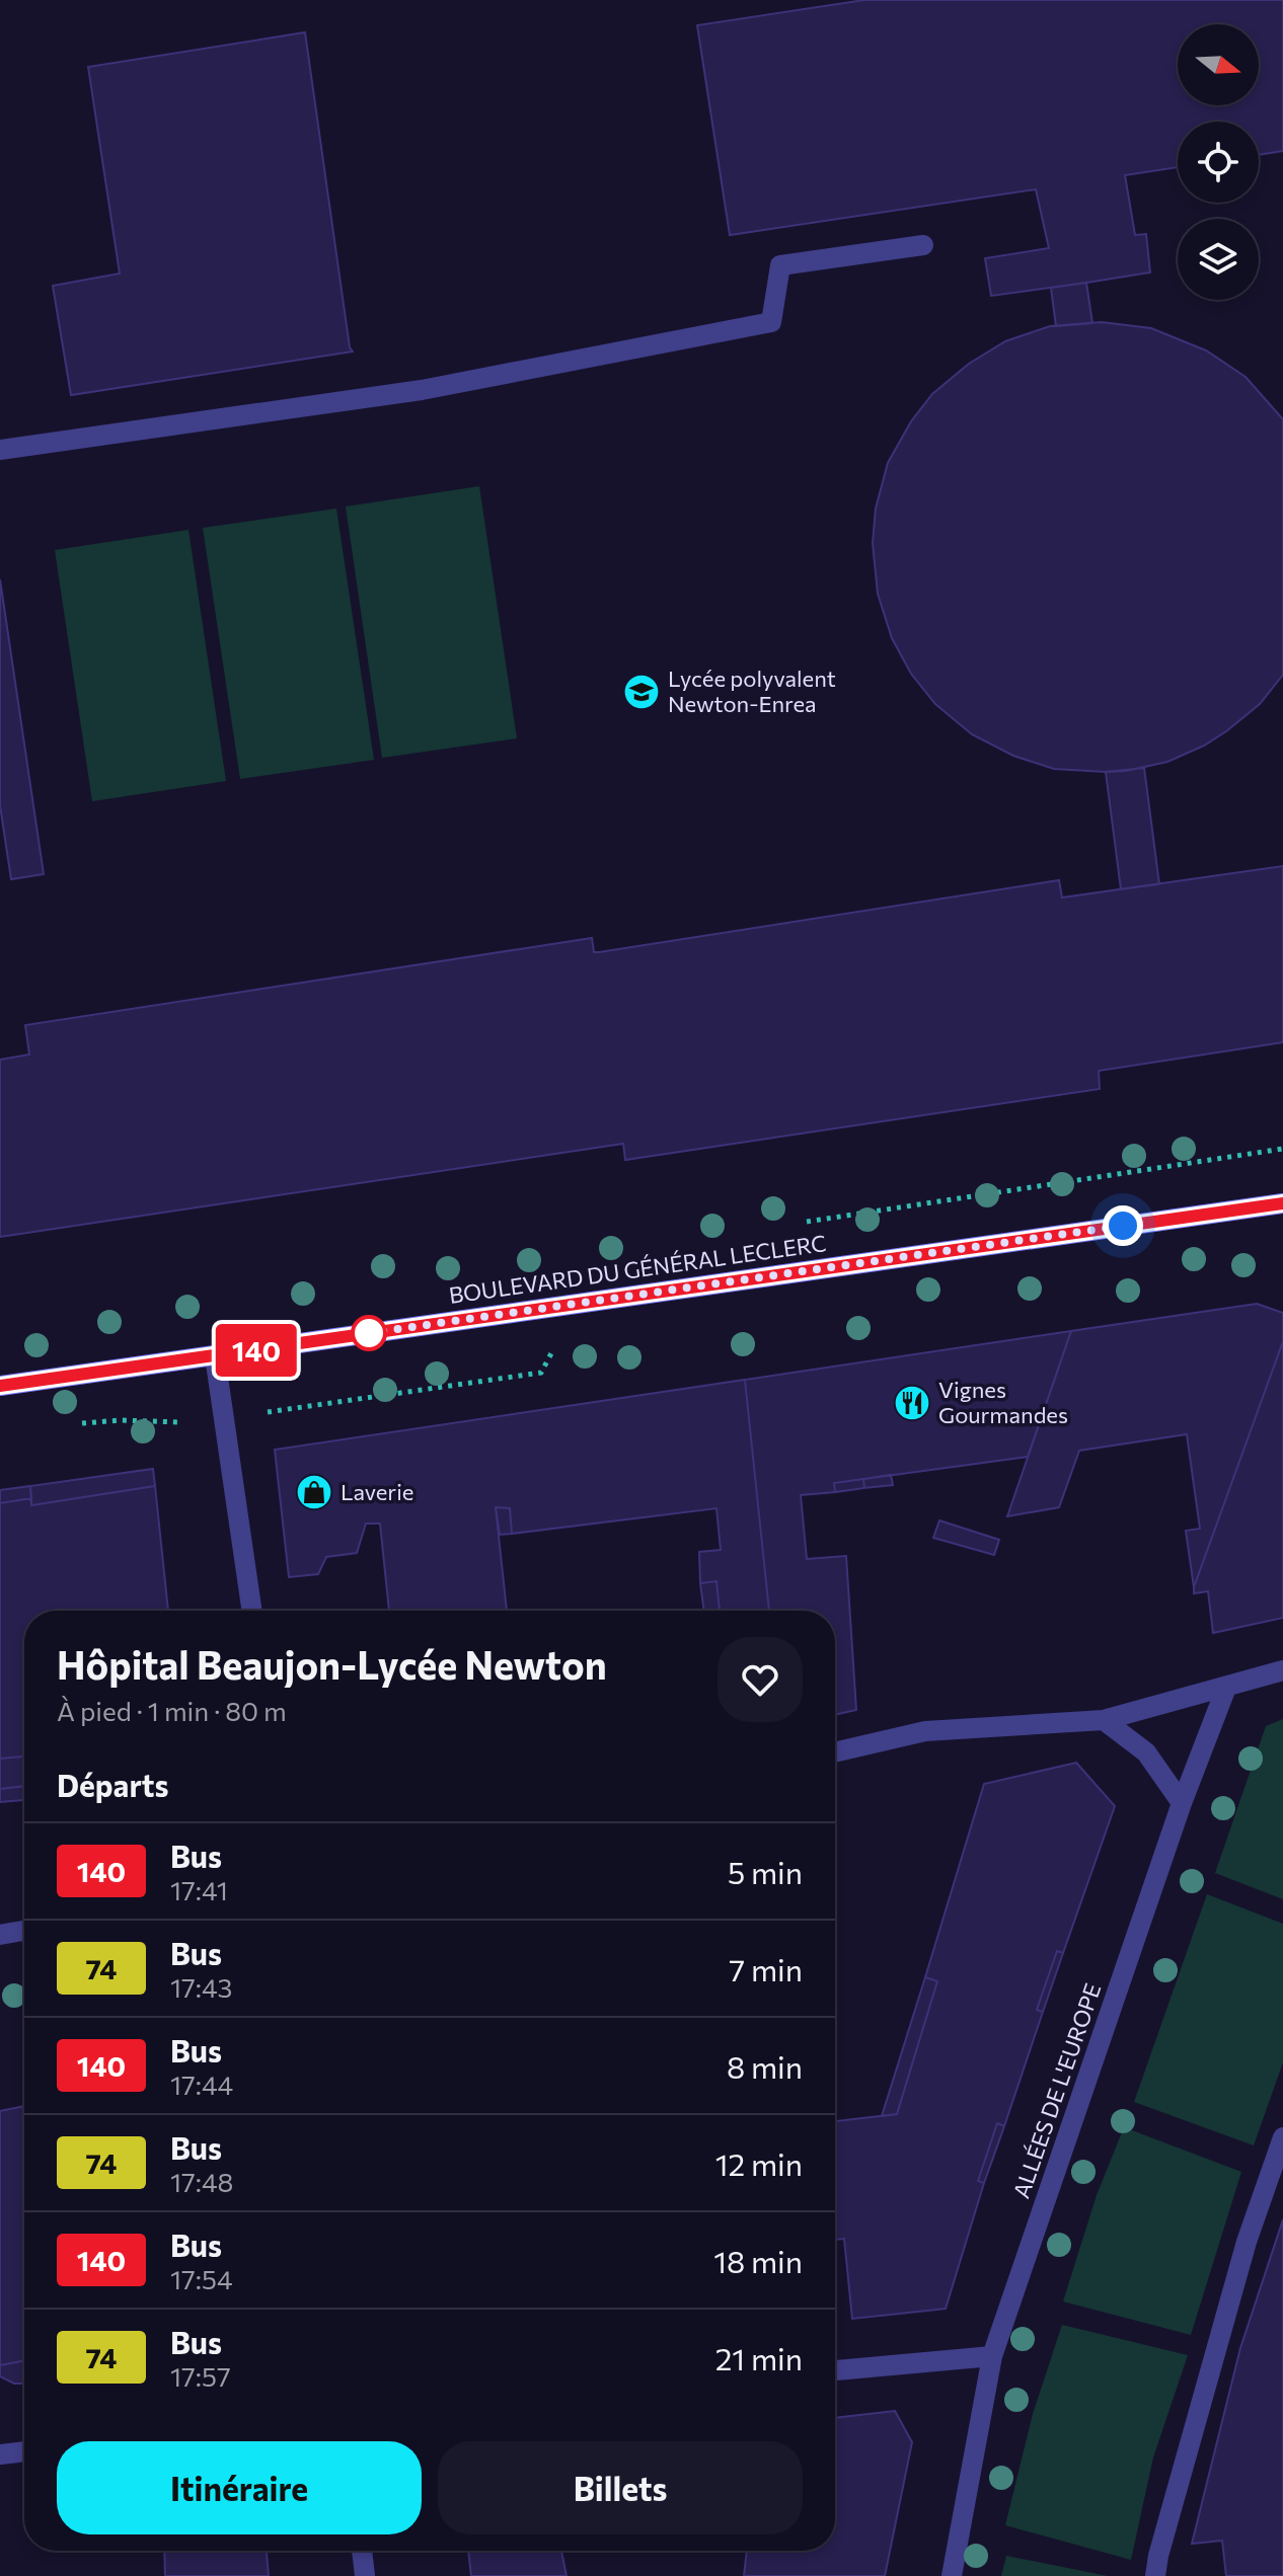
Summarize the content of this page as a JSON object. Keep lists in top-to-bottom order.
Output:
{
  "streets": {
    "main road": ["BOULEVARD DU GÉNÉRAL LECLERC"],
    "street": ["ALLÉES DE L'EUROPE"]
  },
  "places": {
    "school or university": ["Lycée polyvalent Newton-Enrea"],
    "restaurant": ["Vignes Gourmandes"],
    "shop": ["Laverie"]
  },
  "lines": ["bus line 140"],
  "north": "right",
  "page": {
    "on_map": "140",
    "heading": [
      ["Hôpital Beaujon-Lycée Newton", "À pied · 1 min · 80 m"],
      "Départs"
    ],
    "list": [
      {
        "mark": "140",
        "name": "Bus",
        "note": "17:41",
        "value": "5 min"
      },
      {
        "mark": "74",
        "name": "Bus",
        "note": "17:43",
        "value": "7 min"
      },
      {
        "mark": "140",
        "name": "Bus",
        "note": "17:44",
        "value": "8 min"
      },
      {
        "mark": "74",
        "name": "Bus",
        "note": "17:48",
        "value": "12 min"
      },
      {
        "mark": "140",
        "name": "Bus",
        "note": "17:54",
        "value": "18 min"
      },
      {
        "mark": "74",
        "name": "Bus",
        "note": "17:57",
        "value": "21 min"
      }
    ],
    "buttons": ["Itinéraire", "Billets"]
  }
}
